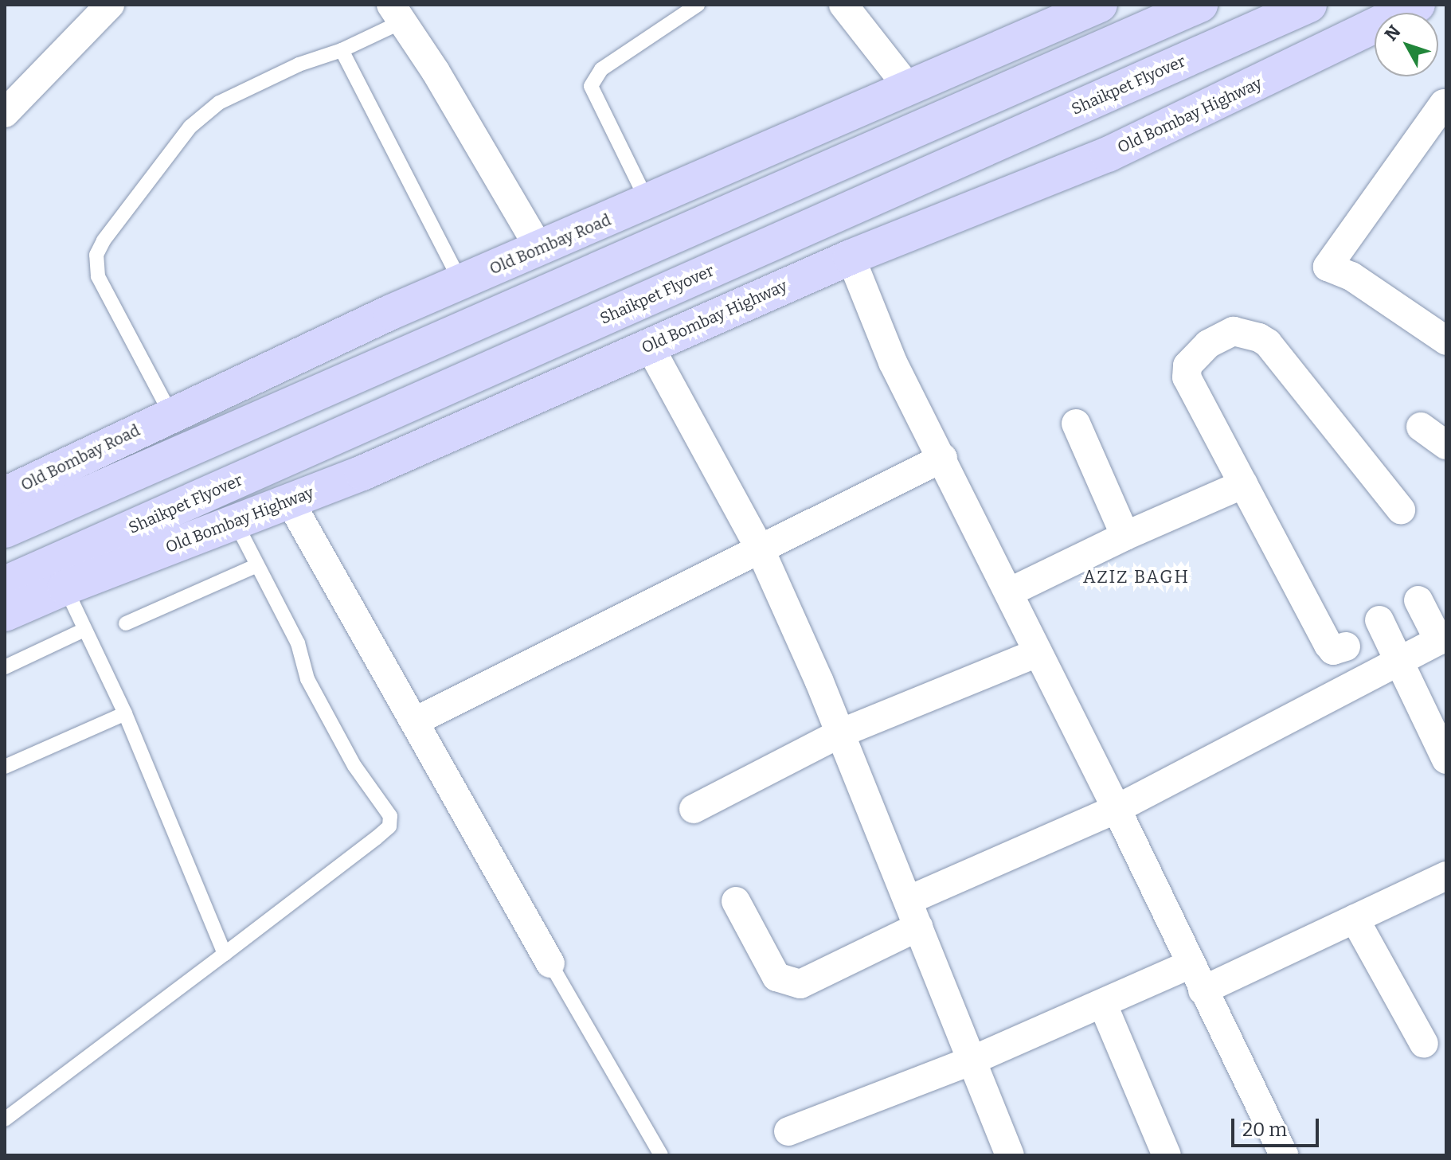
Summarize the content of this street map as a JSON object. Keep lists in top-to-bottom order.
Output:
{
  "streets": {
    "main road": ["Shaikpet Flyover", "Old Bombay Highway", "Old Bombay Road"]
  },
  "districts": ["AZIZ BAGH"],
  "scale_bar": "20 m",
  "north": "top left"
}
